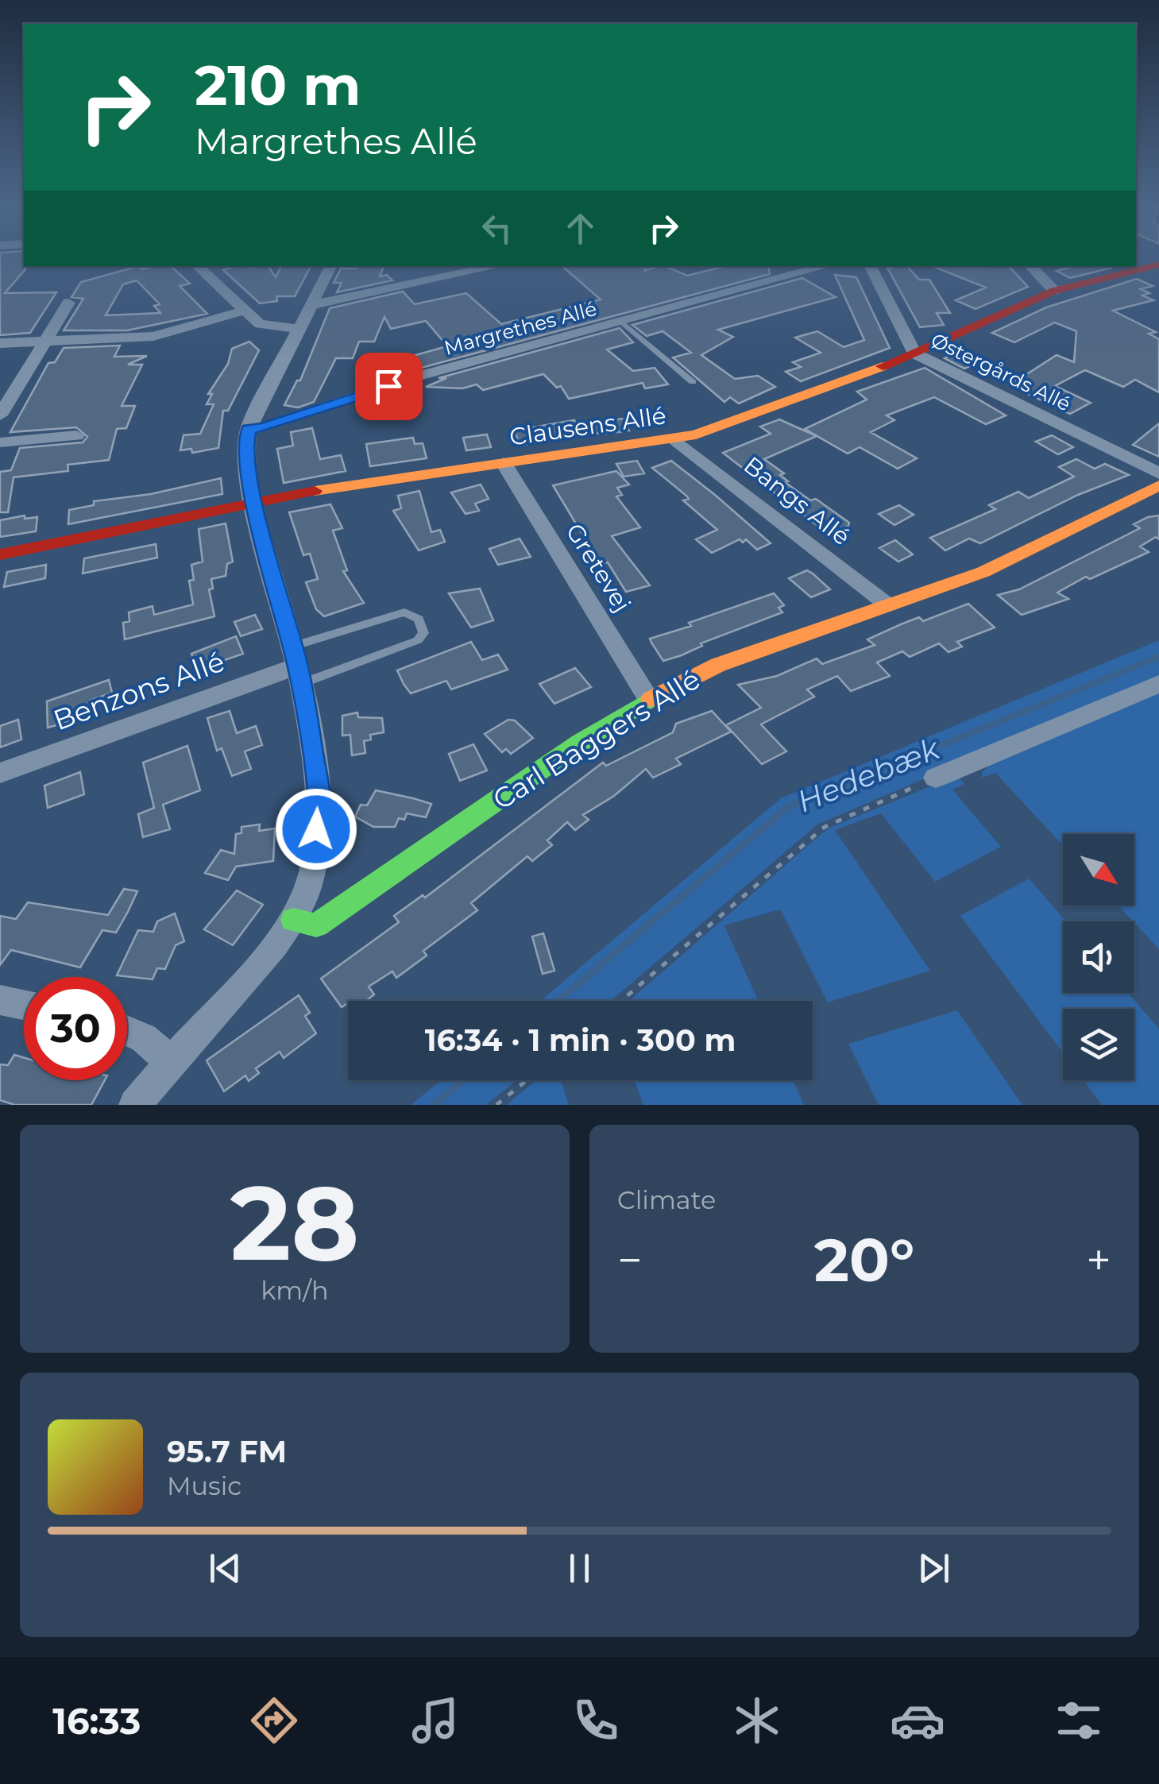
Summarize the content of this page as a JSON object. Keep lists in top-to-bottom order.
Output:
{
  "streets": {
    "street": [
      "Margrethes Allé",
      "Østergårds Allé",
      "Clausens Allé",
      "Bangs Allé",
      "Gretevej",
      "Benzons Allé",
      "Carl Baggers Allé"
    ]
  },
  "crossings": [
    ["Østergårds Allé", "Clausens Allé"],
    ["Clausens Allé", "Bangs Allé"],
    ["Clausens Allé", "Gretevej"],
    ["Bangs Allé", "Carl Baggers Allé"],
    ["Gretevej", "Carl Baggers Allé"]
  ],
  "water": ["Hedebæk"],
  "north": "bottom right",
  "page": {
    "turn": ["210 m", "Margrethes Allé"],
    "limit": "30",
    "trip": "16:34 · 1 min · 300 m",
    "tile": [
      ["28", "km/h"],
      "Climate"
    ],
    "heat": ["−", "20°", "+"],
    "song": ["95.7 FM", "Music"],
    "tabs": "16:33"
  }
}
